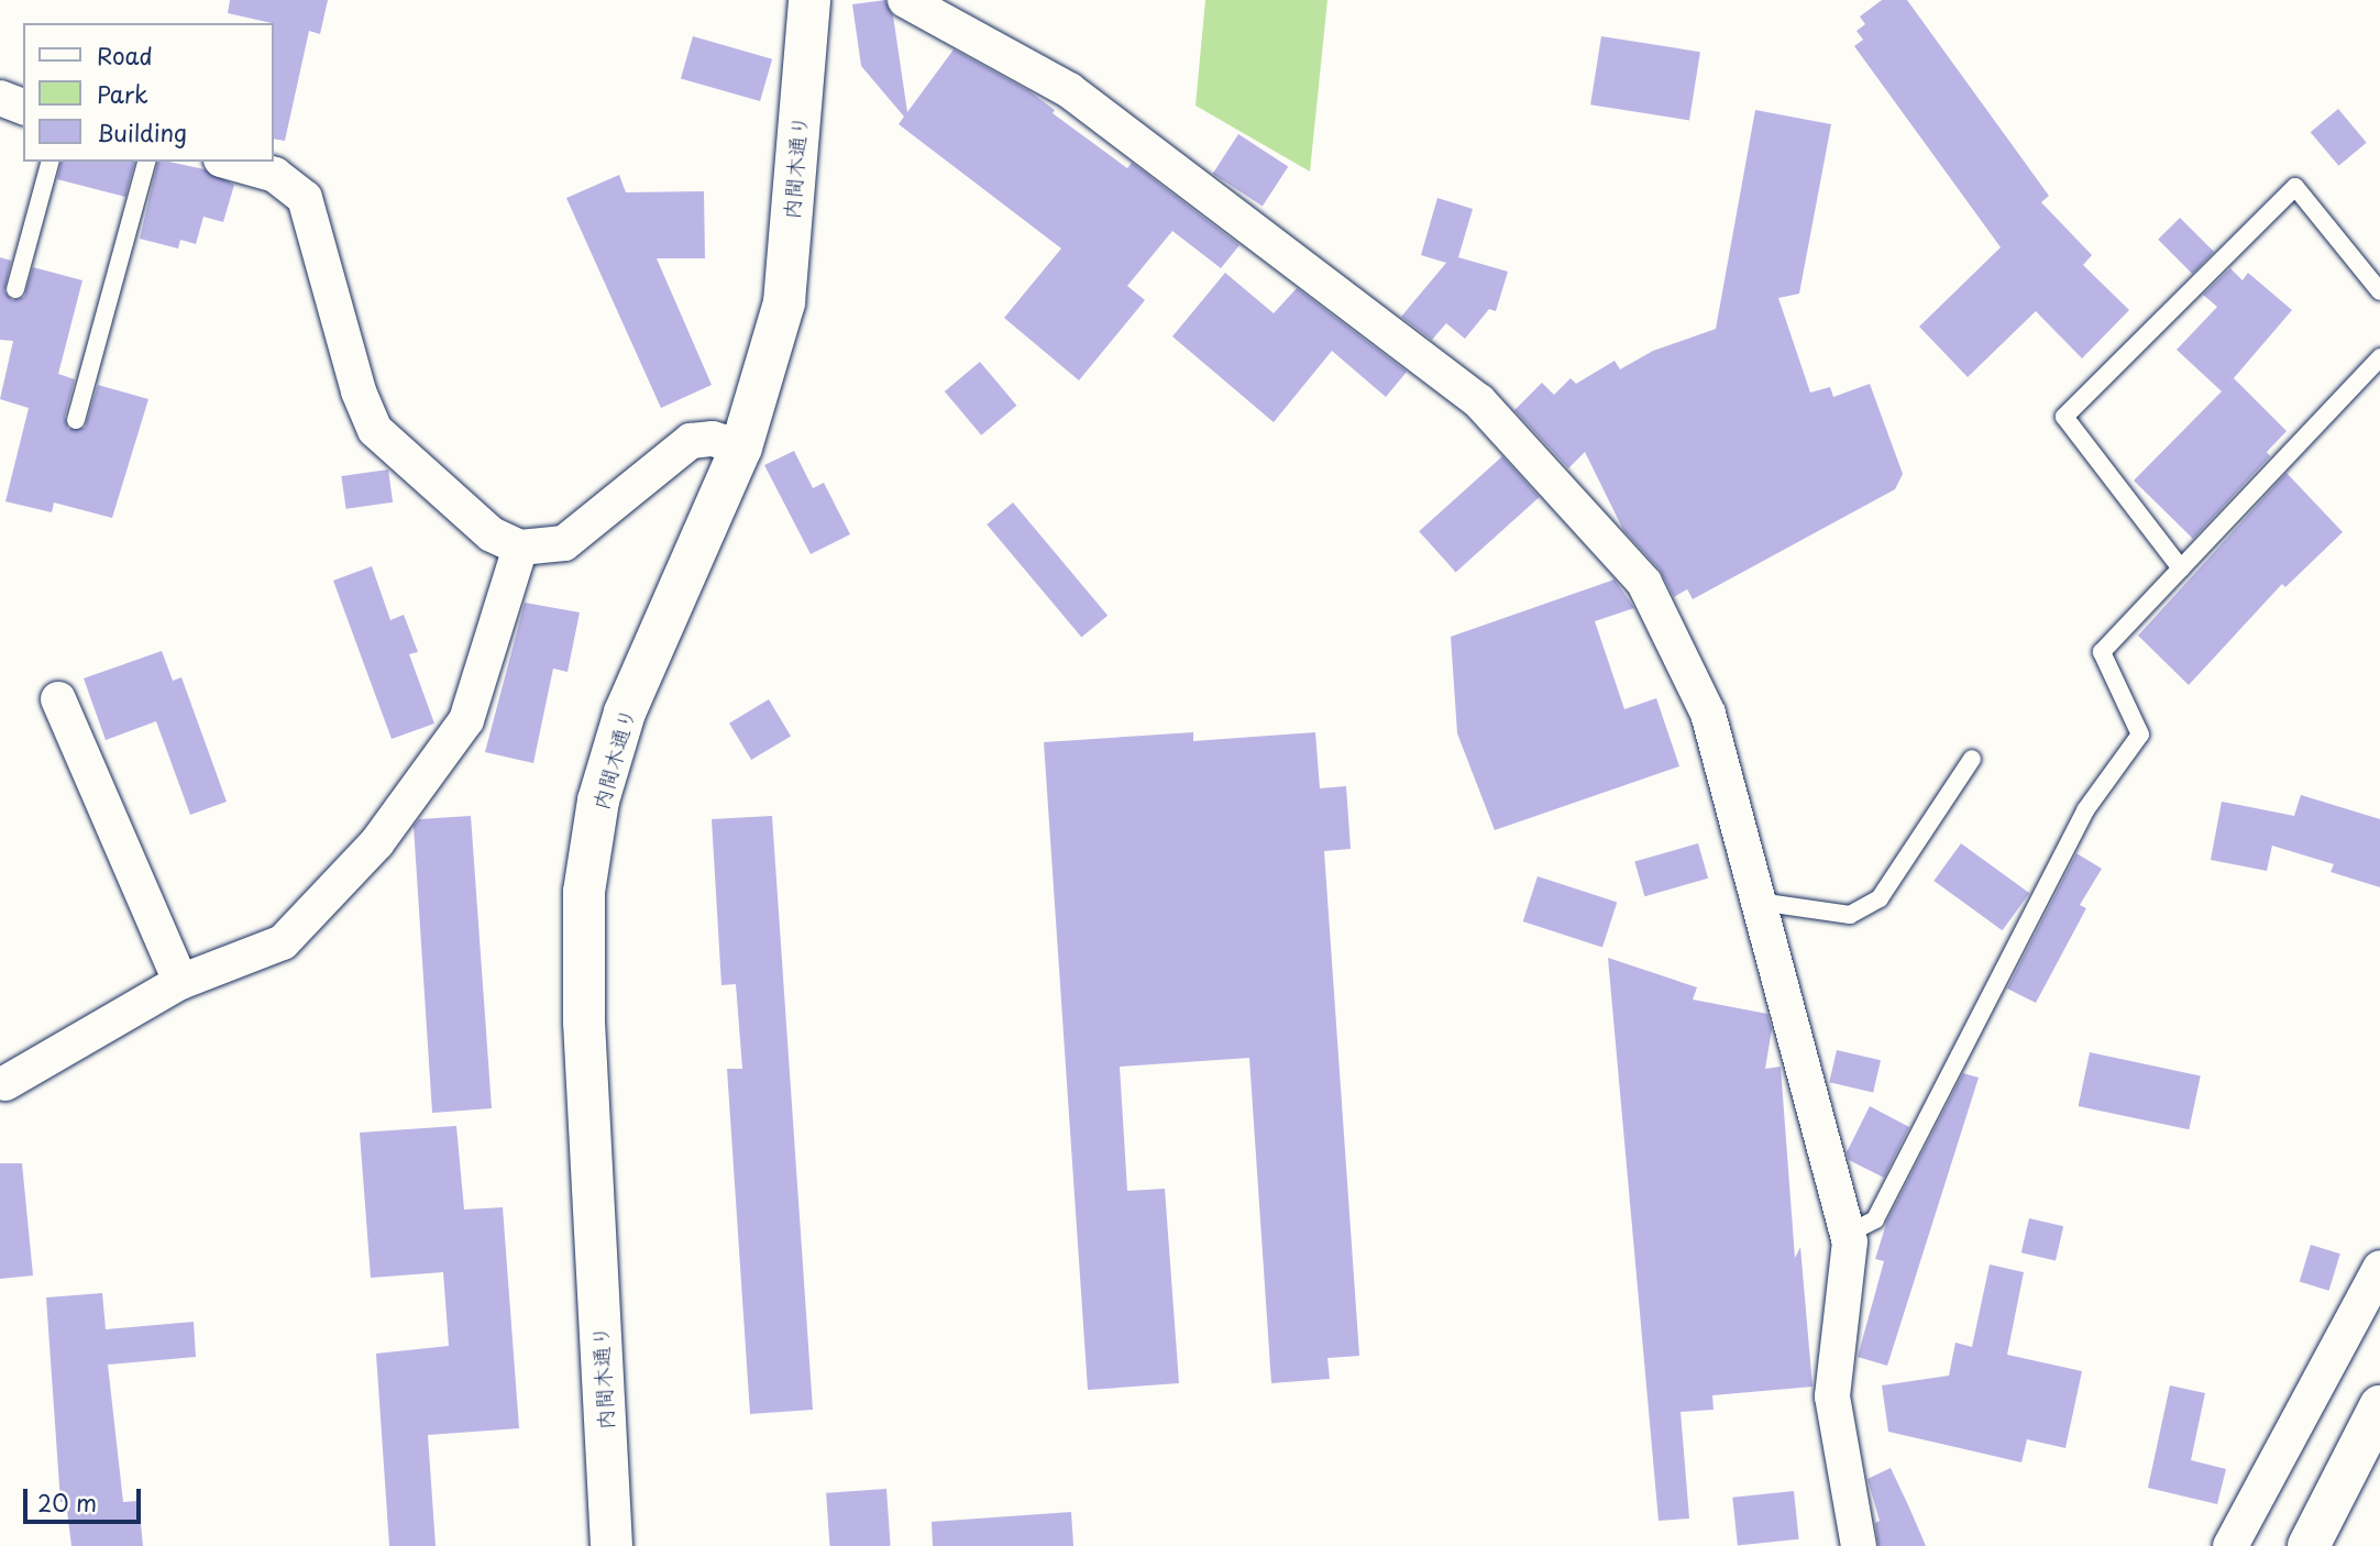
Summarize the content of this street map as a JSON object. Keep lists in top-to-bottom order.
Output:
{
  "streets": {
    "main road": ["内間木通り"]
  },
  "legend": ["Road", "Park", "Building"],
  "scale_bar": "20 m"
}
